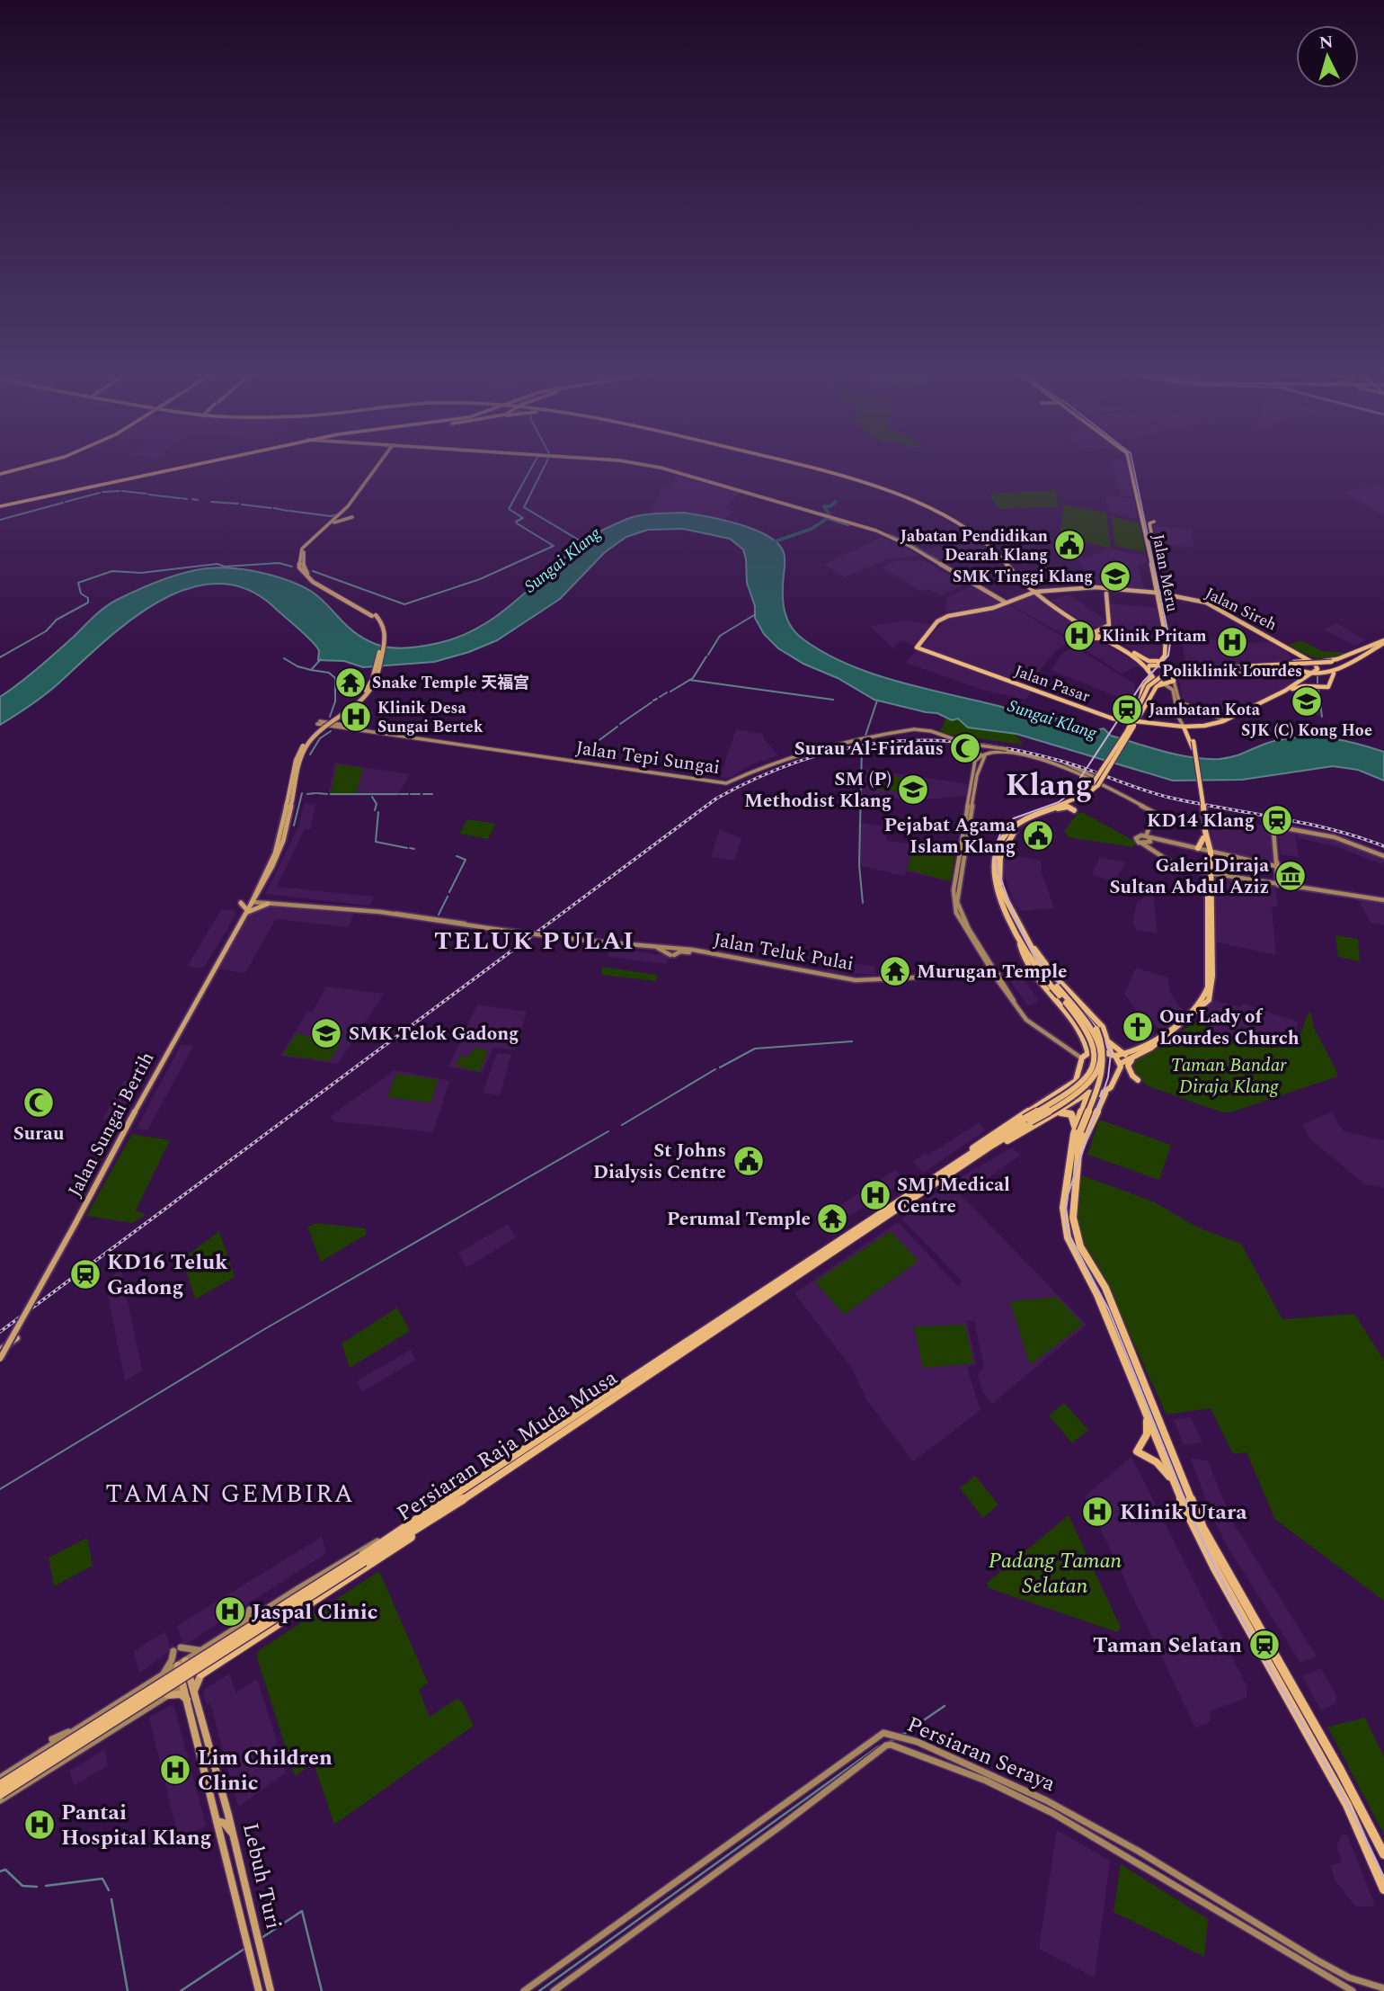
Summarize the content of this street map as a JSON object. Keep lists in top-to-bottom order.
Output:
{
  "streets": {
    "highway": [
      "Jalan Meru",
      "Jalan Sireh",
      "Jalan Pasar",
      "Persiaran Raja Muda Musa"
    ],
    "main road": [
      "Jalan Tepi Sungai",
      "Jalan Teluk Pulai",
      "Jalan Sungai Bertih",
      "Persiaran Seraya",
      "Lebuh Turi"
    ]
  },
  "crossings": [
    ["Jalan Meru", "Jalan Sireh"],
    ["Jalan Teluk Pulai", "Jalan Sungai Bertih"]
  ],
  "districts": ["Klang", "TELUK PULAI", "TAMAN GEMBIRA"],
  "water": ["Sungai Klang"],
  "parks": ["Taman Bandar Diraja Klang", "Padang Taman Selatan"],
  "places": {
    "public building": ["Jabatan Pendidikan Dearah Klang", "Pejabat Agama Islam Klang", "St Johns Dialysis Centre"],
    "school or university": [
      "SMK Tinggi Klang",
      "SJK (C) Kong Hoe",
      "SM (P) Methodist Klang",
      "SMK Telok Gadong"
    ],
    "hospital": [
      "Klinik Pritam",
      "Poliklinik Lourdes",
      "Klinik Desa Sungai Bertek",
      "SMJ Medical Centre",
      "Klinik Utara",
      "Jaspal Clinic",
      "Lim Children Clinic",
      "Pantai Hospital Klang"
    ],
    "temple": ["Snake Temple 天福宫", "Murugan Temple", "Perumal Temple"],
    "station": [
      "Jambatan Kota",
      "KD14 Klang",
      "KD16 Teluk Gadong",
      "Taman Selatan"
    ],
    "mosque": ["Surau Al-Firdaus", "Surau"],
    "museum": ["Galeri Diraja Sultan Abdul Aziz"],
    "church": ["Our Lady of Lourdes Church"]
  },
  "north": "top"
}
